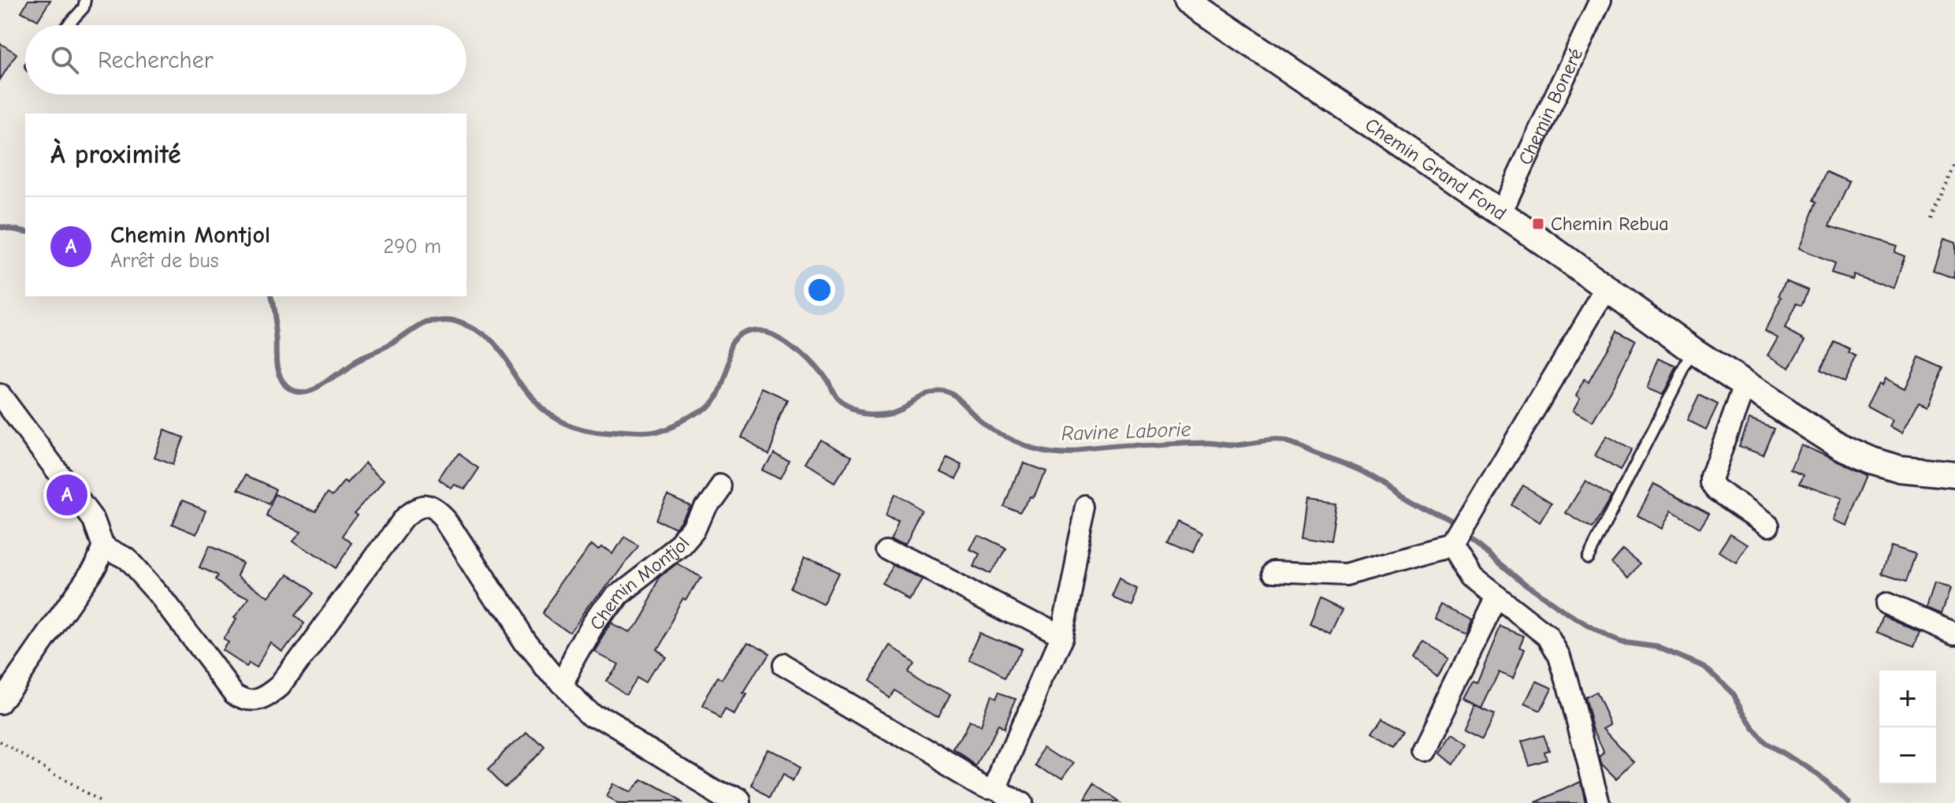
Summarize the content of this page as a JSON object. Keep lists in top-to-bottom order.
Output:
{
  "streets": {
    "street": ["Chemin Boneré", "Chemin Grand Fond", "Chemin Montjol"]
  },
  "crossings": [
    ["Chemin Boneré", "Chemin Grand Fond"]
  ],
  "water": ["Ravine Laborie"],
  "places": {
    "transit": ["Chemin Rebua"]
  },
  "page": {
    "search": "Rechercher",
    "heading": "À proximité",
    "list": [
      {
        "mark": "A",
        "name": "Chemin Montjol",
        "note": "Arrêt de bus",
        "value": "290 m"
      }
    ],
    "pins": "A",
    "map_buttons": ["+", "−"]
  }
}
